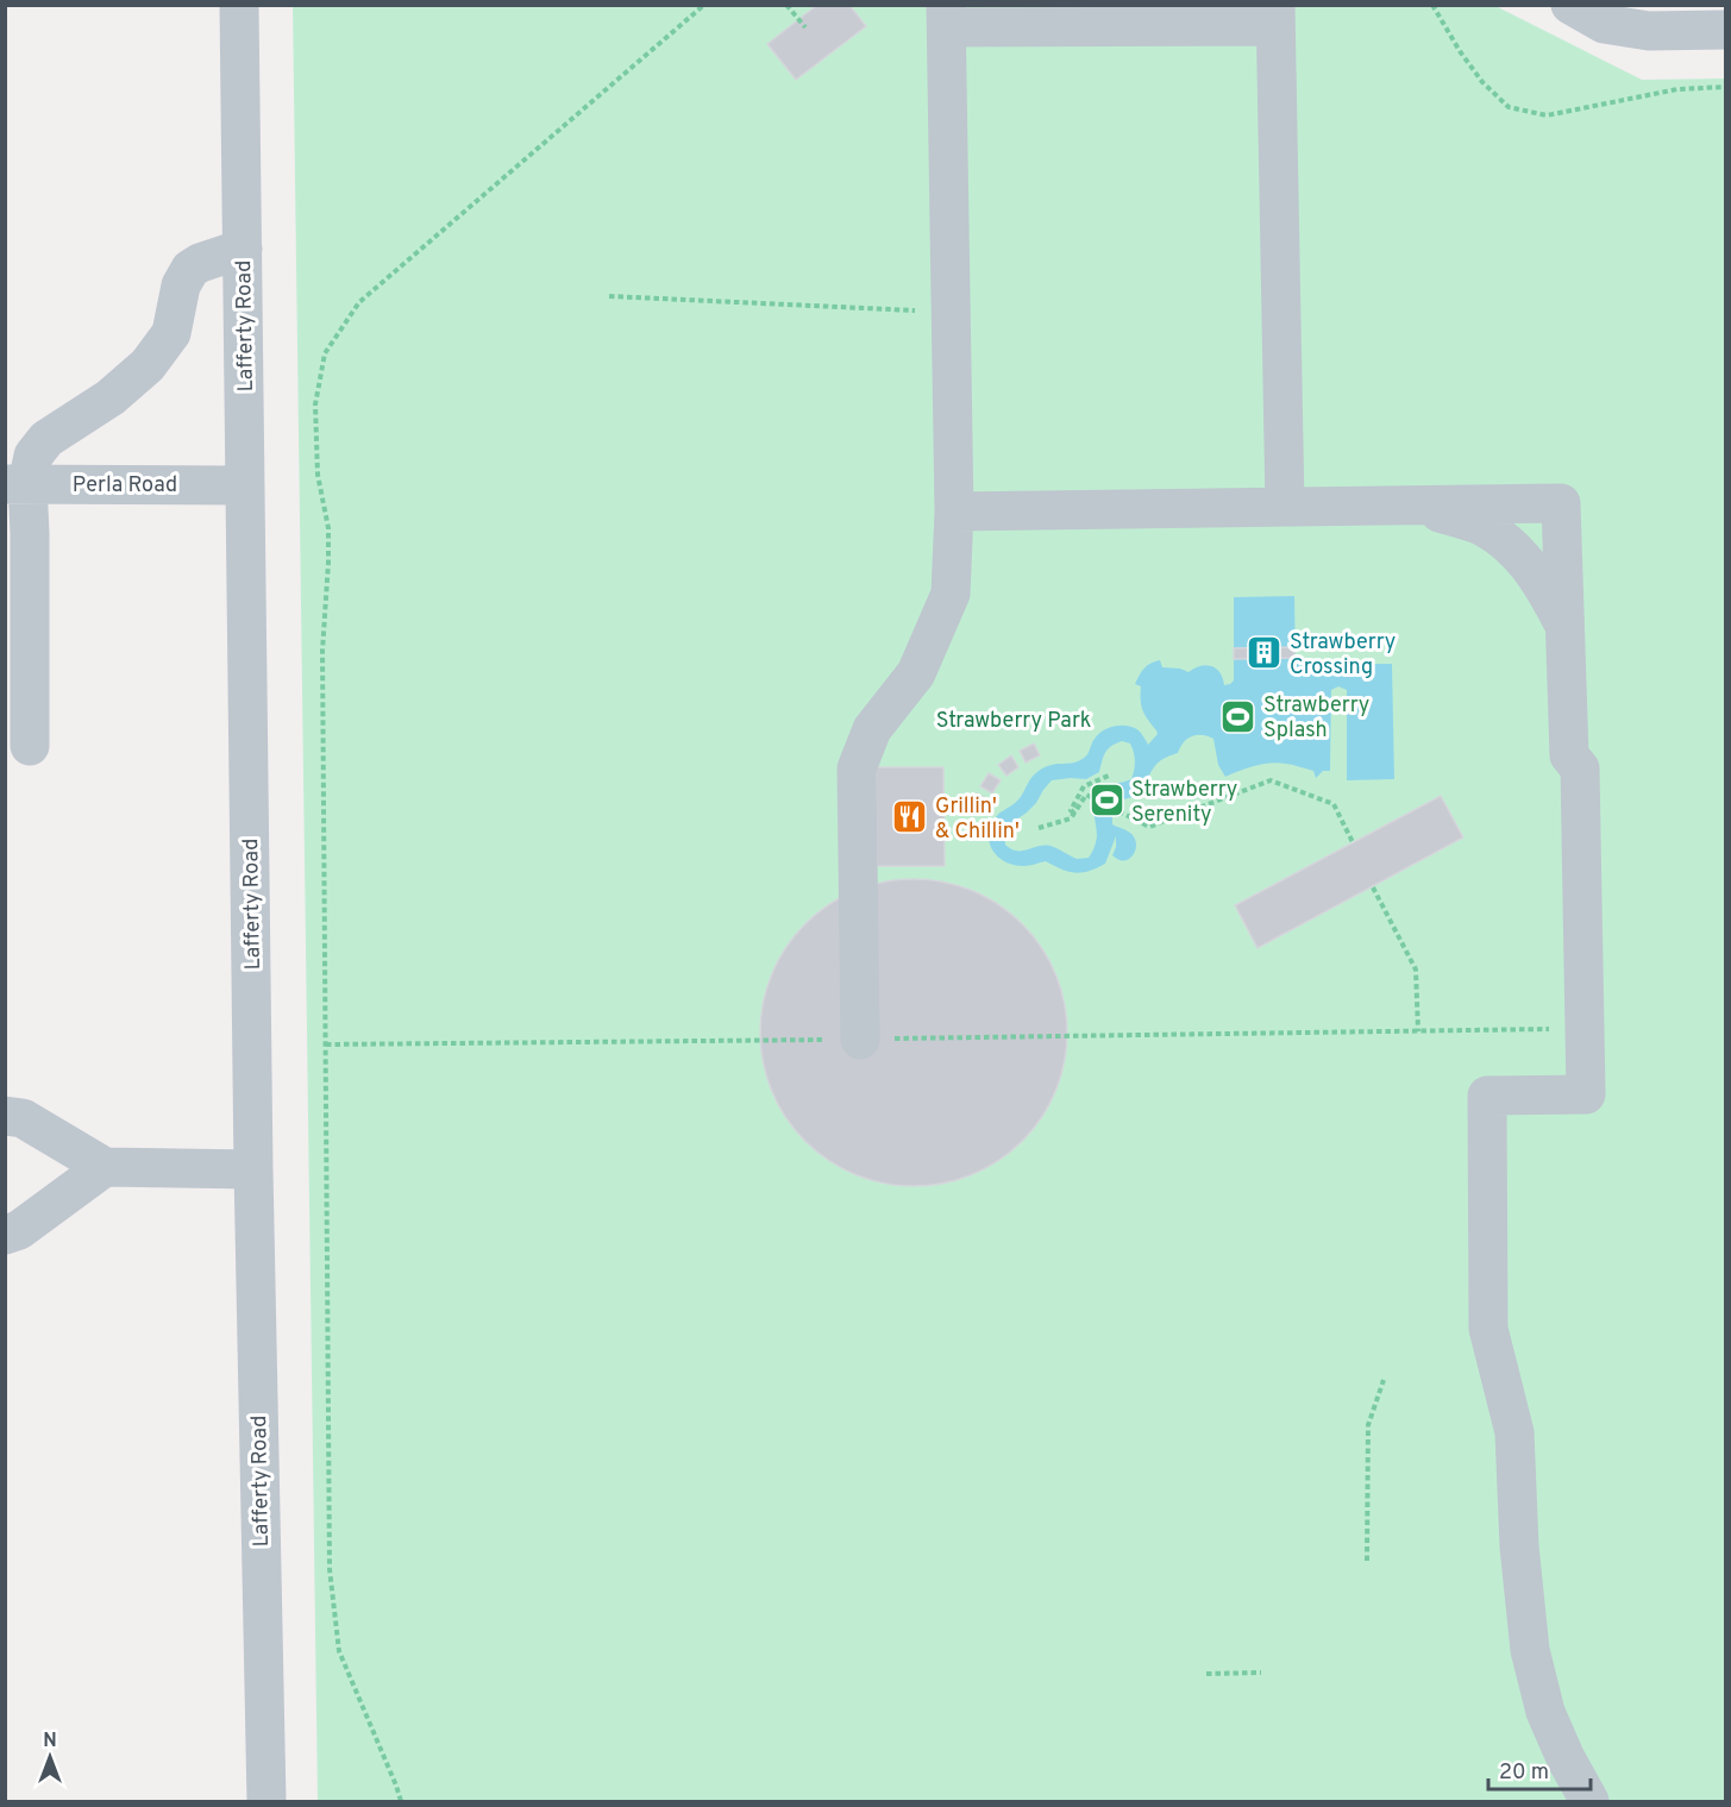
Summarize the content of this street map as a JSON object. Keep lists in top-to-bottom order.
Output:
{
  "streets": {
    "street": ["Lafferty Road", "Perla Road"]
  },
  "crossings": [
    ["Lafferty Road", "Perla Road"]
  ],
  "parks": ["Strawberry Park"],
  "places": {
    "building": ["Strawberry Crossing"],
    "sports": ["Strawberry Splash", "Strawberry Serenity"],
    "restaurant": ["Grillin' & Chillin'"]
  },
  "scale_bar": "20 m",
  "north": "top"
}
